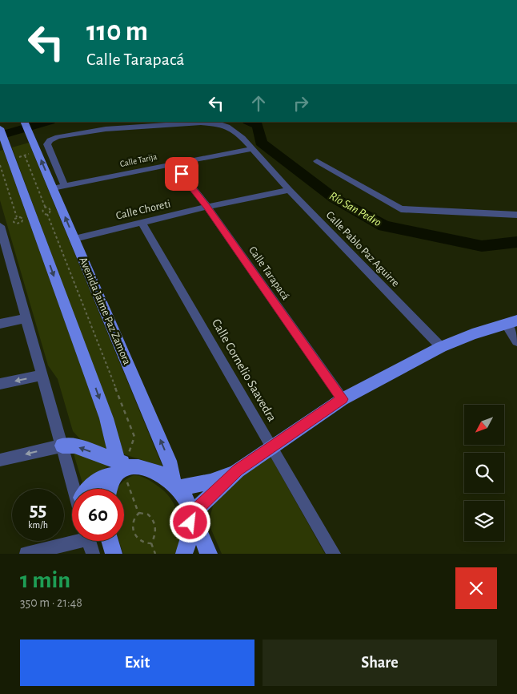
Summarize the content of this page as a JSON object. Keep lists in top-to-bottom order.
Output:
{
  "streets": {
    "main road": ["Avenida Jaime Paz Zamora"],
    "street": [
      "Calle Tarija",
      "Calle Choreti",
      "Calle Pablo Paz Aguirre",
      "Calle Tarapacá",
      "Calle Cornelio Saavedra"
    ]
  },
  "crossings": [
    ["Calle Tarija", "Calle Pablo Paz Aguirre"],
    ["Calle Tarija", "Calle Tarapacá"],
    ["Calle Tarija", "Avenida Jaime Paz Zamora"],
    ["Calle Choreti", "Calle Pablo Paz Aguirre"],
    ["Calle Choreti", "Calle Tarapacá"],
    ["Calle Choreti", "Avenida Jaime Paz Zamora"],
    ["Calle Choreti", "Calle Cornelio Saavedra"],
    ["Calle Pablo Paz Aguirre", "Avenida Jaime Paz Zamora"]
  ],
  "water": ["Río San Pedro"],
  "north": "bottom left",
  "page": {
    "turn": ["110 m", "Calle Tarapacá"],
    "speed": "55 km/h",
    "limit": "60",
    "heading": ["1 min", "350 m · 21:48"],
    "buttons": ["Exit", "Share"]
  }
}
